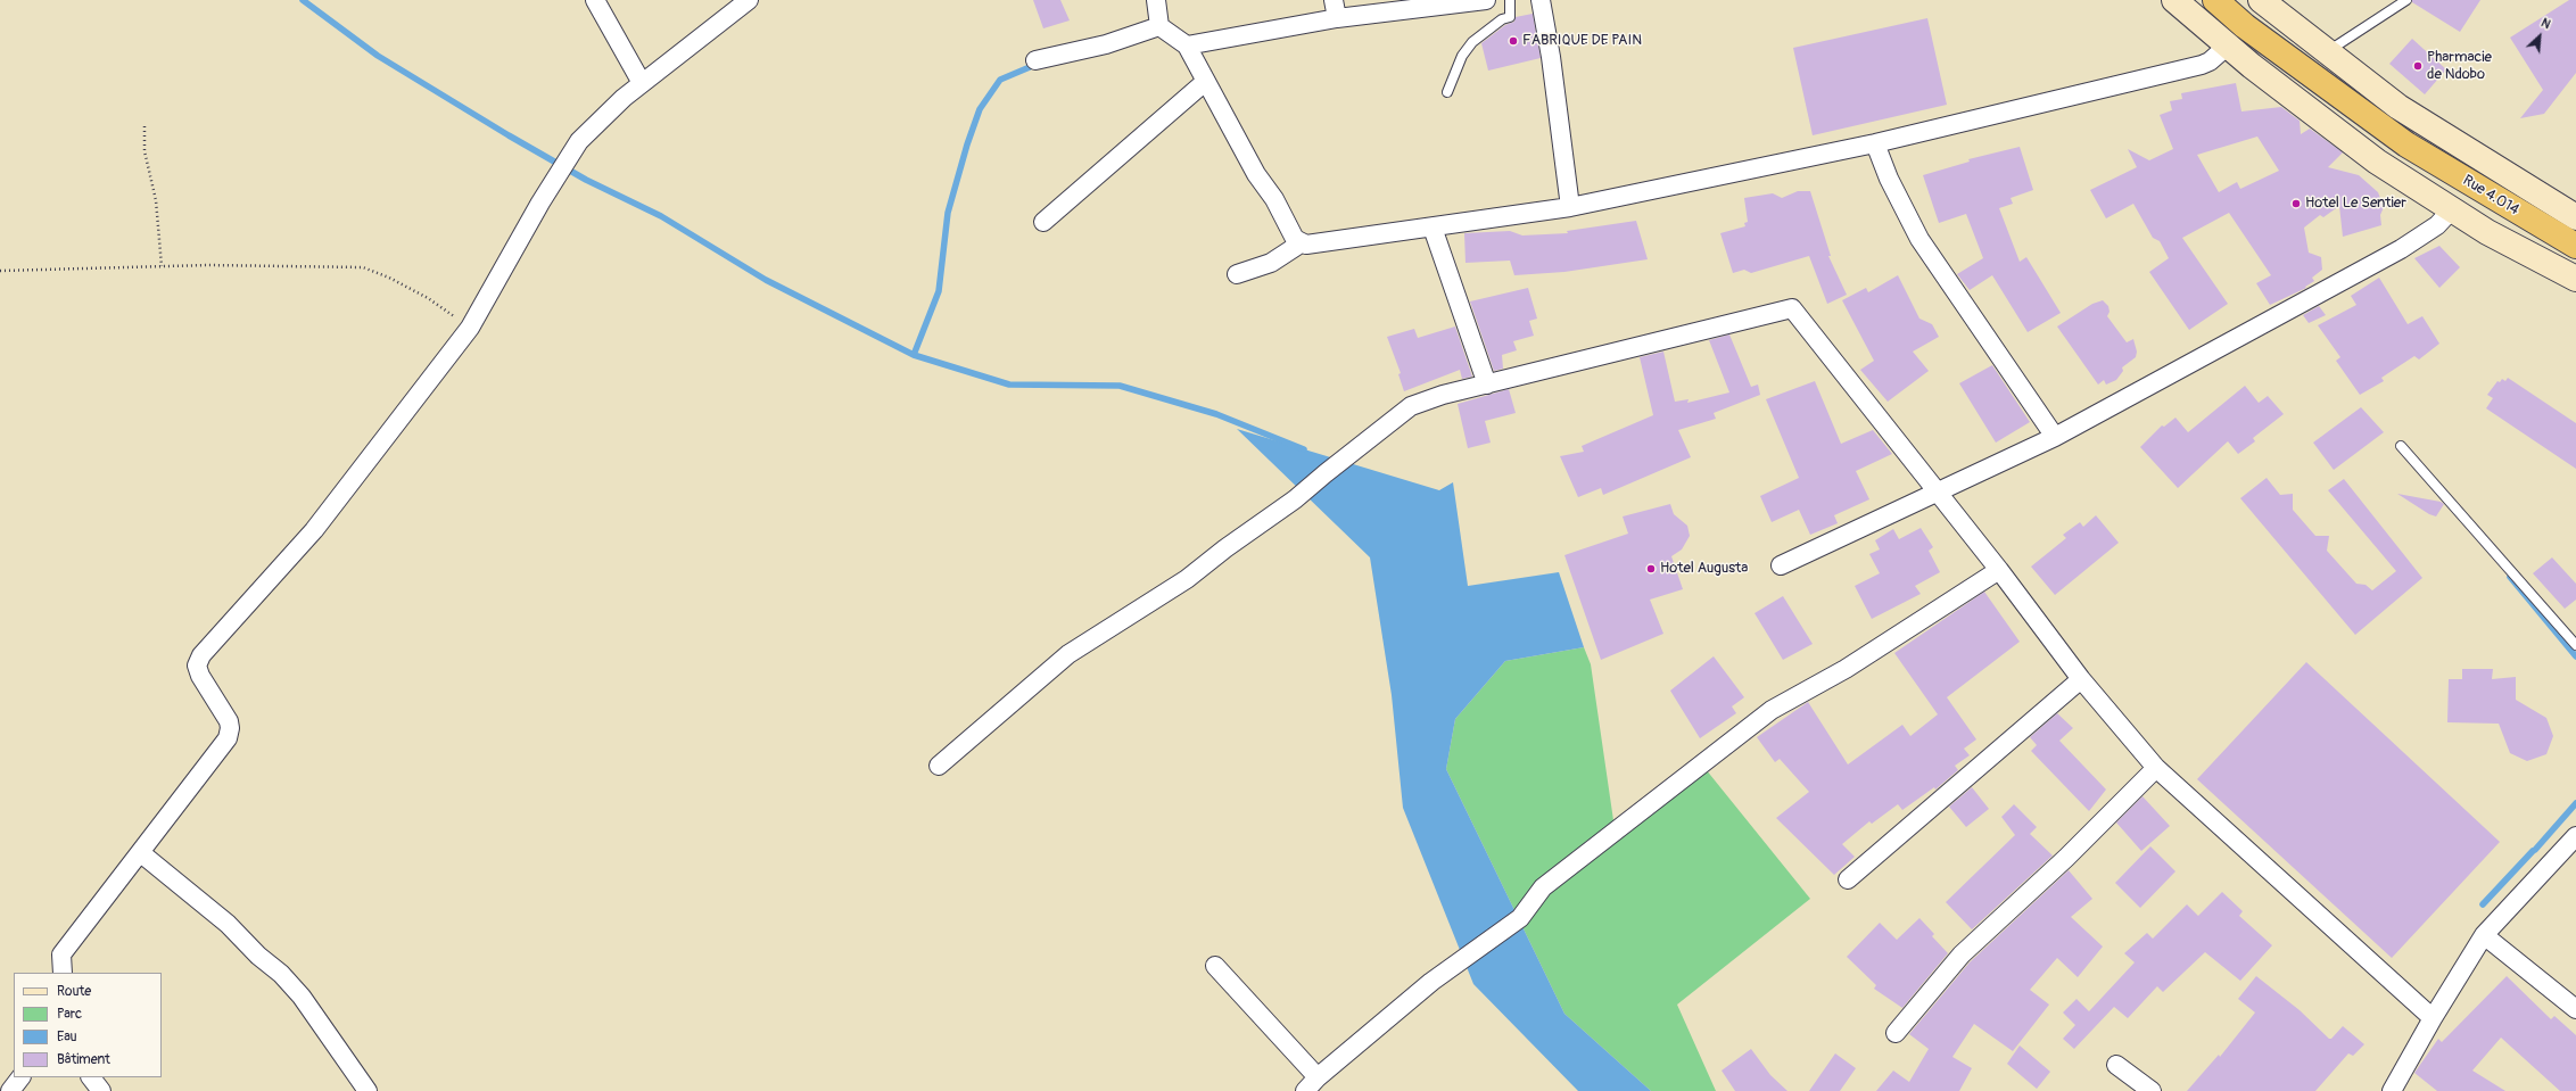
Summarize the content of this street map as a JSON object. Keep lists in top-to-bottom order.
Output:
{
  "streets": {
    "highway": ["Rue 4.014"]
  },
  "places": [
    "FABRIQUE DE PAIN",
    "Pharmacie de Ndobo",
    "Hotel Le Sentier",
    "Hotel Augusta"
  ],
  "legend": [
    "Route",
    "Parc",
    "Eau",
    "Bâtiment"
  ],
  "north": "top right"
}
